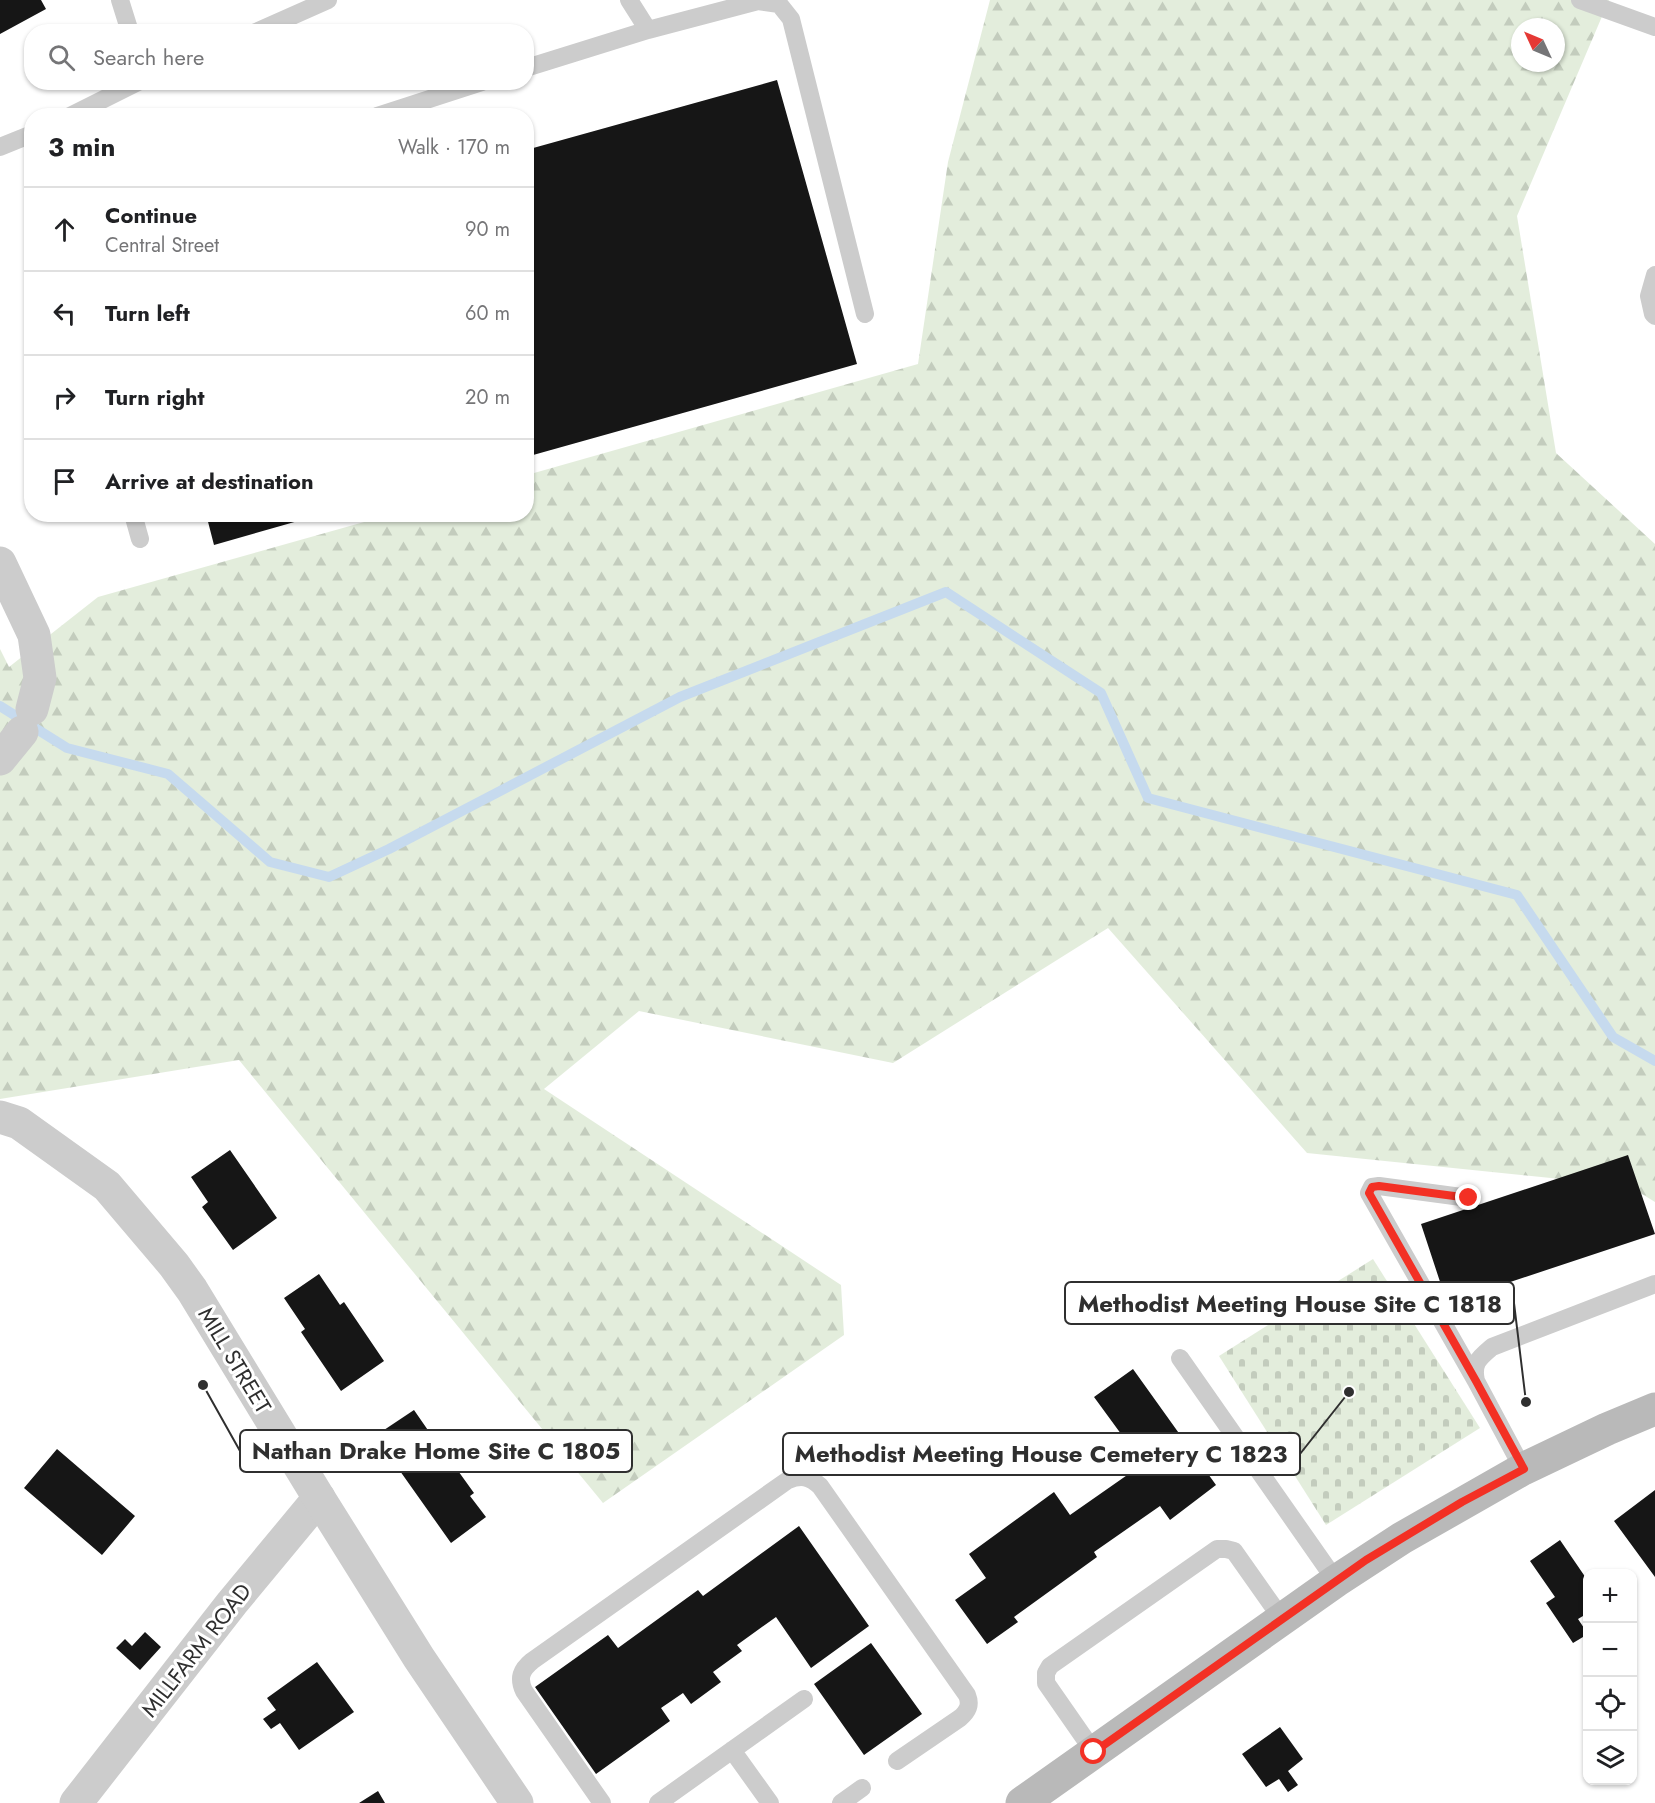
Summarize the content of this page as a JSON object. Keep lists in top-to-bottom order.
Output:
{
  "streets": {
    "street": ["MILL STREET", "MILLFARM ROAD"]
  },
  "crossings": [
    ["MILL STREET", "MILLFARM ROAD"]
  ],
  "places": ["Nathan Drake Home Site C 1805", "Methodist Meeting House Cemetery C 1823", "Methodist Meeting House Site C 1818"],
  "north": "top left",
  "page": {
    "search": "Search here",
    "heading": ["3 min", "Walk · 170 m"],
    "list": [
      ["Continue", "Central Street", "90 m"],
      ["Turn left", "60 m"],
      ["Turn right", "20 m"],
      "Arrive at destination"
    ],
    "map_buttons": ["+", "−"]
  }
}
